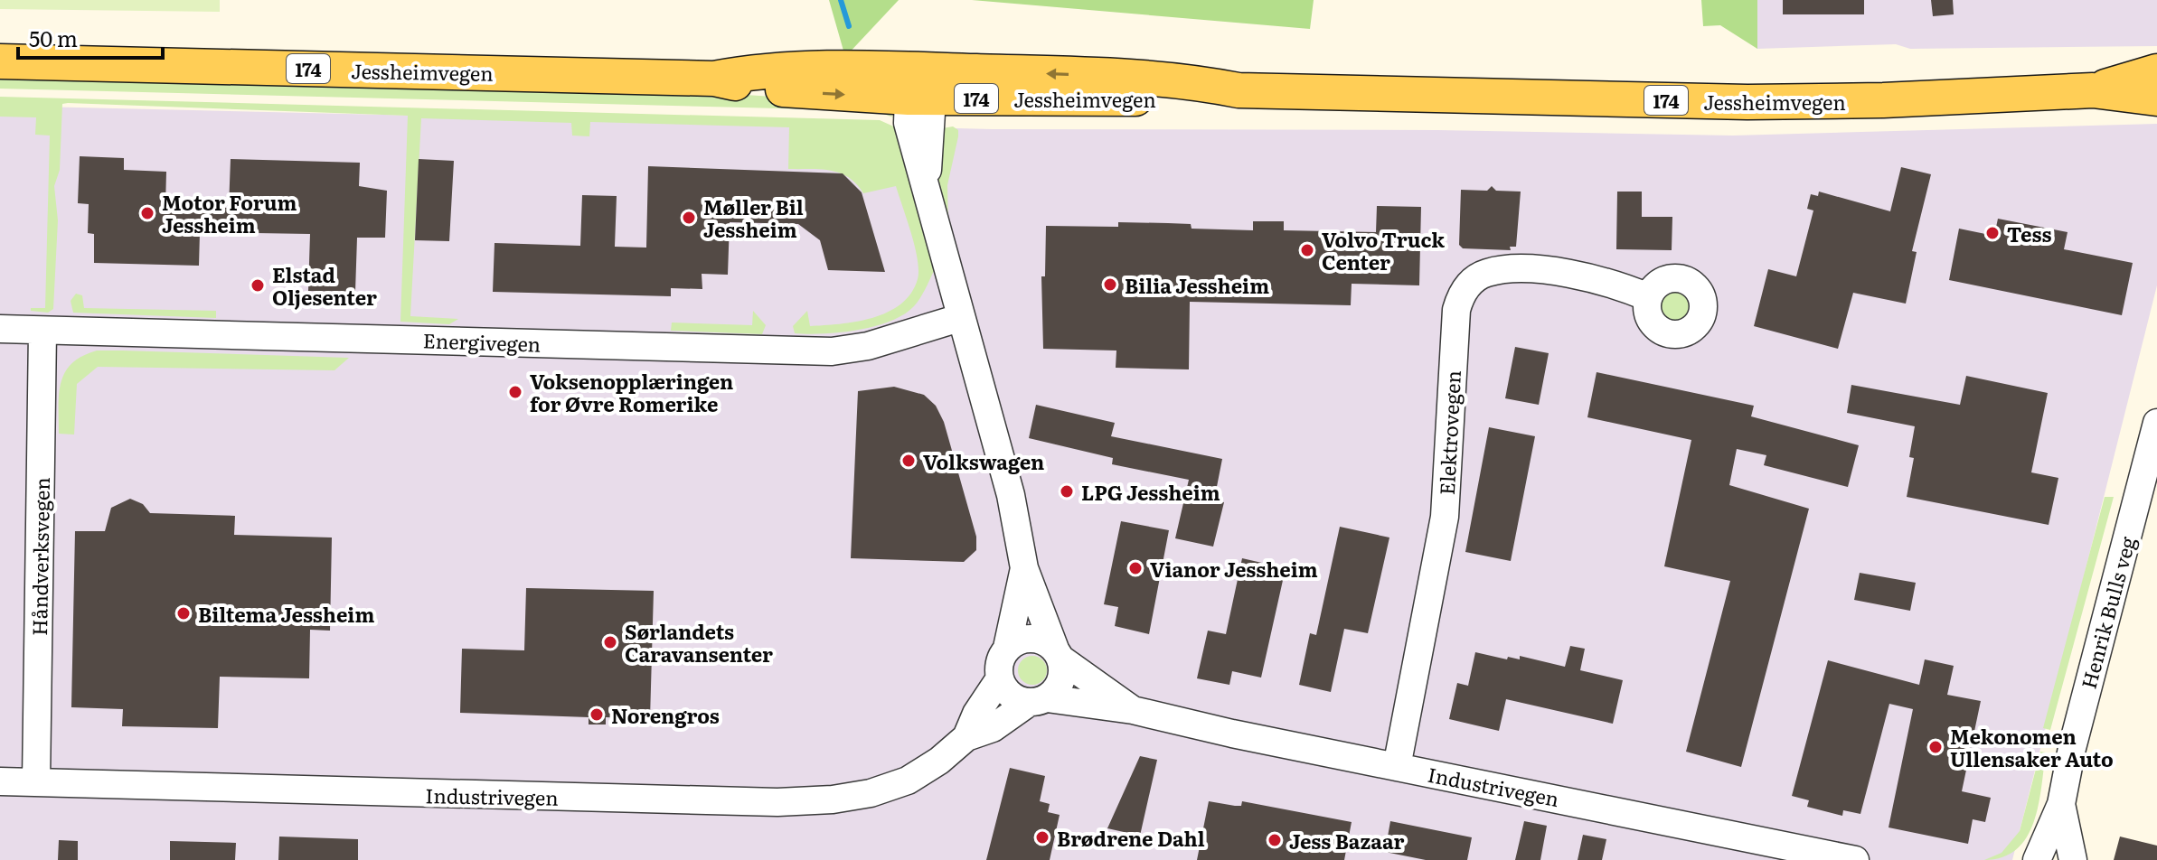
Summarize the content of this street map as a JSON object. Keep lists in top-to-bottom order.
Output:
{
  "streets": {
    "main road": ["174", "Jessheimvegen"],
    "street": [
      "Energivegen",
      "Elektrovegen",
      "Håndverksvegen",
      "Henrik Bulls veg",
      "Industrivegen"
    ]
  },
  "crossings": [
    ["Energivegen", "Håndverksvegen"],
    ["Elektrovegen", "Industrivegen"],
    ["Håndverksvegen", "Industrivegen"]
  ],
  "places": [
    "Motor Forum Jessheim",
    "Møller Bil Jessheim",
    "Tess",
    "Volvo Truck Center",
    "Bilia Jessheim",
    "Elstad Oljesenter",
    "Voksenopplæringen for Øvre Romerike",
    "Volkswagen",
    "LPG Jessheim",
    "Vianor Jessheim",
    "Biltema Jessheim",
    "Sørlandets Caravansenter",
    "Norengros",
    "Mekonomen Ullensaker Auto",
    "Brødrene Dahl",
    "Jess Bazaar"
  ],
  "scale_bar": "50 m"
}
